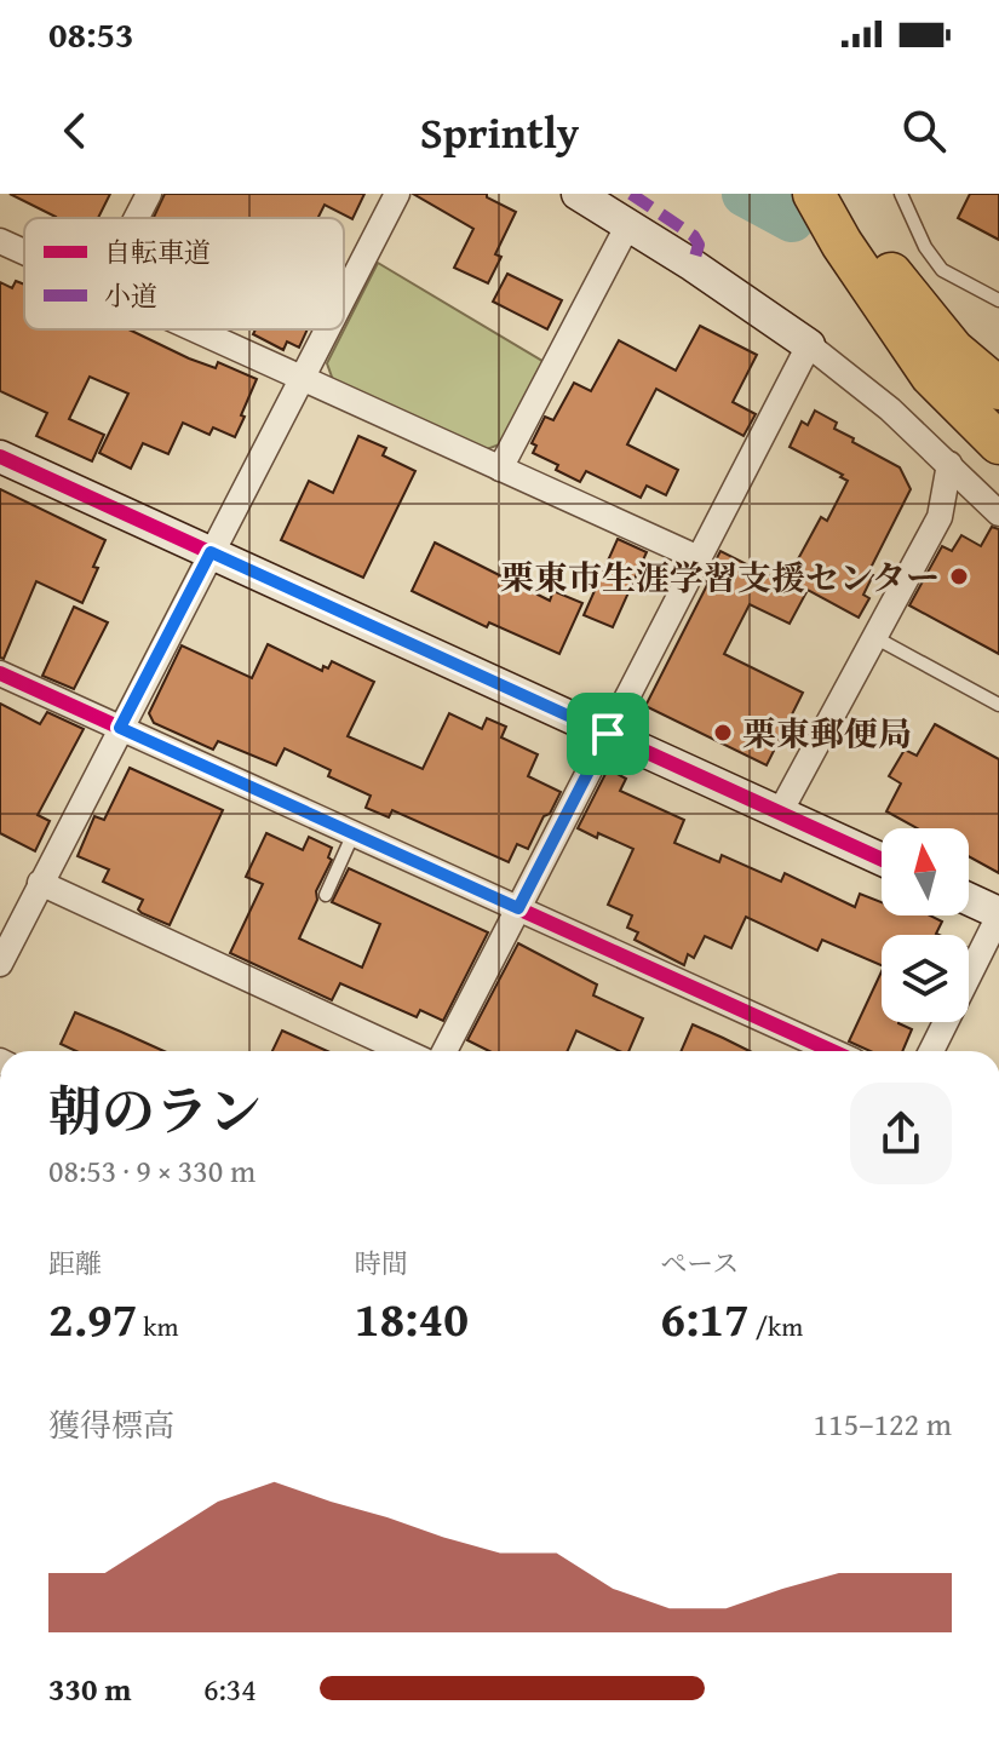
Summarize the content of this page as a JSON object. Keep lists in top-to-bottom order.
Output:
{
  "places": ["栗東市生涯学習支援センター", "栗東郵便局"],
  "legend": ["自転車道", "小道"],
  "north": "top",
  "page": {
    "status": "08:53",
    "header": "Sprintly",
    "heading": ["朝のラン", "08:53 · 9 × 330 m"],
    "stats": [
      ["距離", "2.97 km"],
      ["時間", "18:40"],
      ["ペース", "6:17 /km"]
    ],
    "chart": ["獲得標高", "115–122 m"],
    "list": [
      {
        "name": "330 m",
        "note": "6:34"
      }
    ]
  }
}
